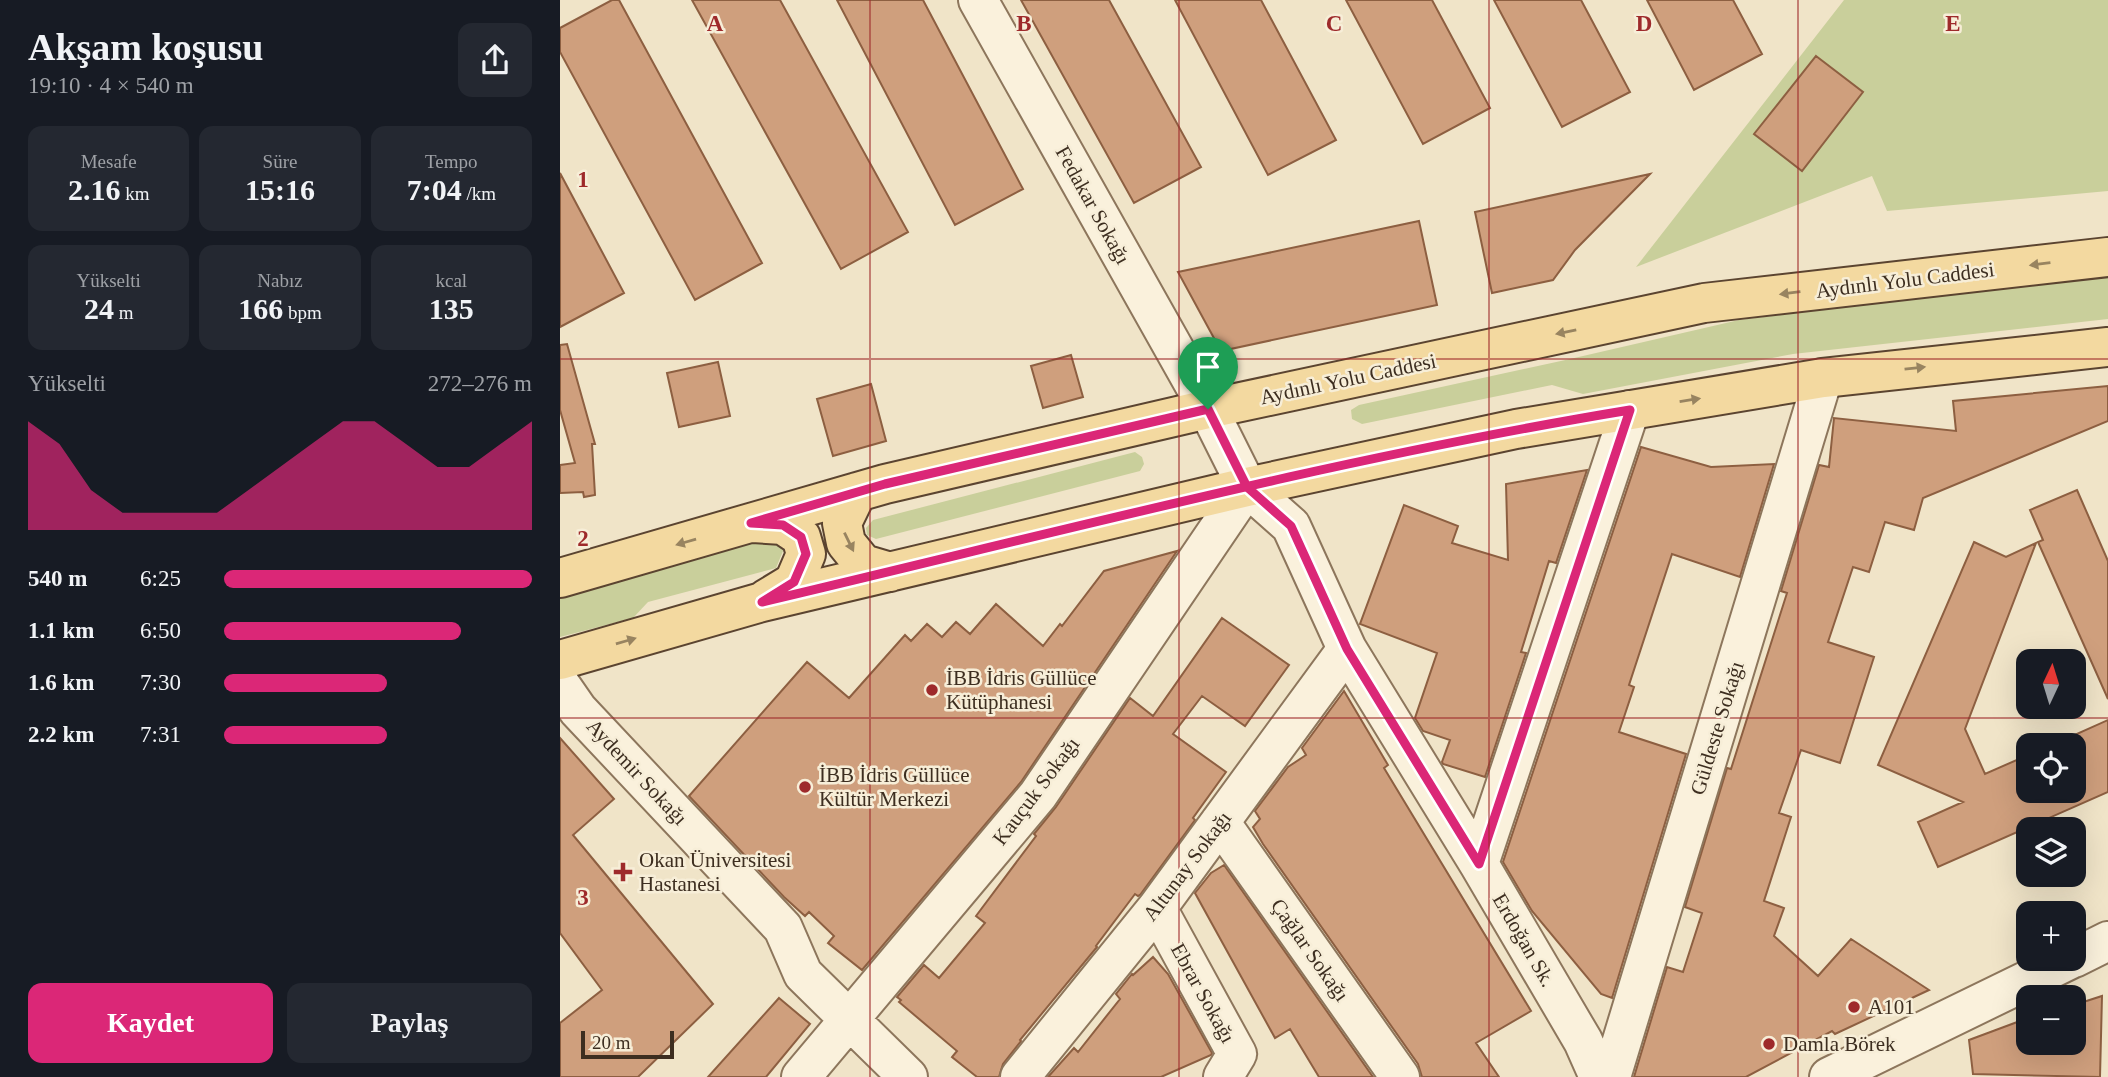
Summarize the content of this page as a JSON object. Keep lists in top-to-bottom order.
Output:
{
  "streets": {
    "main road": ["Aydınlı Yolu Caddesi"],
    "street": [
      "Fedakar Sokağı",
      "Güldeste Sokağı",
      "Aydemir Sokağı",
      "Kauçuk Sokağı",
      "Altunay Sokağı",
      "Erdoğan Sk.",
      "Çağlar Sokağı",
      "Ebrar Sokağı"
    ]
  },
  "crossings": [
    ["Fedakar Sokağı", "Aydınlı Yolu Caddesi"],
    ["Fedakar Sokağı", "Kauçuk Sokağı"],
    ["Fedakar Sokağı", "Erdoğan Sk."],
    ["Aydemir Sokağı", "Kauçuk Sokağı"],
    ["Kauçuk Sokağı", "Erdoğan Sk."],
    ["Altunay Sokağı", "Erdoğan Sk."],
    ["Altunay Sokağı", "Çağlar Sokağı"],
    ["Altunay Sokağı", "Ebrar Sokağı"]
  ],
  "places": {
    "other": [
      "İBB İdris Güllüce Kütüphanesi",
      "İBB İdris Güllüce Kültür Merkezi",
      "A101",
      "Damla Börek"
    ],
    "health": ["Okan Üniversitesi Hastanesi"]
  },
  "scale_bar": "20 m",
  "north": "top",
  "page": {
    "heading": ["Akşam koşusu", "19:10 · 4 × 540 m"],
    "stats": [
      ["Mesafe", "2.16 km"],
      ["Süre", "15:16"],
      ["Tempo", "7:04 /km"],
      ["Yükselti", "24 m"],
      ["Nabız", "166 bpm"],
      ["kcal", "135"]
    ],
    "chart": ["Yükselti", "272–276 m"],
    "list": [
      {
        "name": "540 m",
        "note": "6:25"
      },
      {
        "name": "1.1 km",
        "note": "6:50"
      },
      {
        "name": "1.6 km",
        "note": "7:30"
      },
      {
        "name": "2.2 km",
        "note": "7:31"
      }
    ],
    "map_buttons": ["+", "−"],
    "buttons": ["Kaydet", "Paylaş"],
    "scale": "20 m"
  },
  "grid": {
    "columns": [
      "A",
      "B",
      "C",
      "D",
      "E"
    ],
    "rows": ["1", "2", "3"]
  }
}
